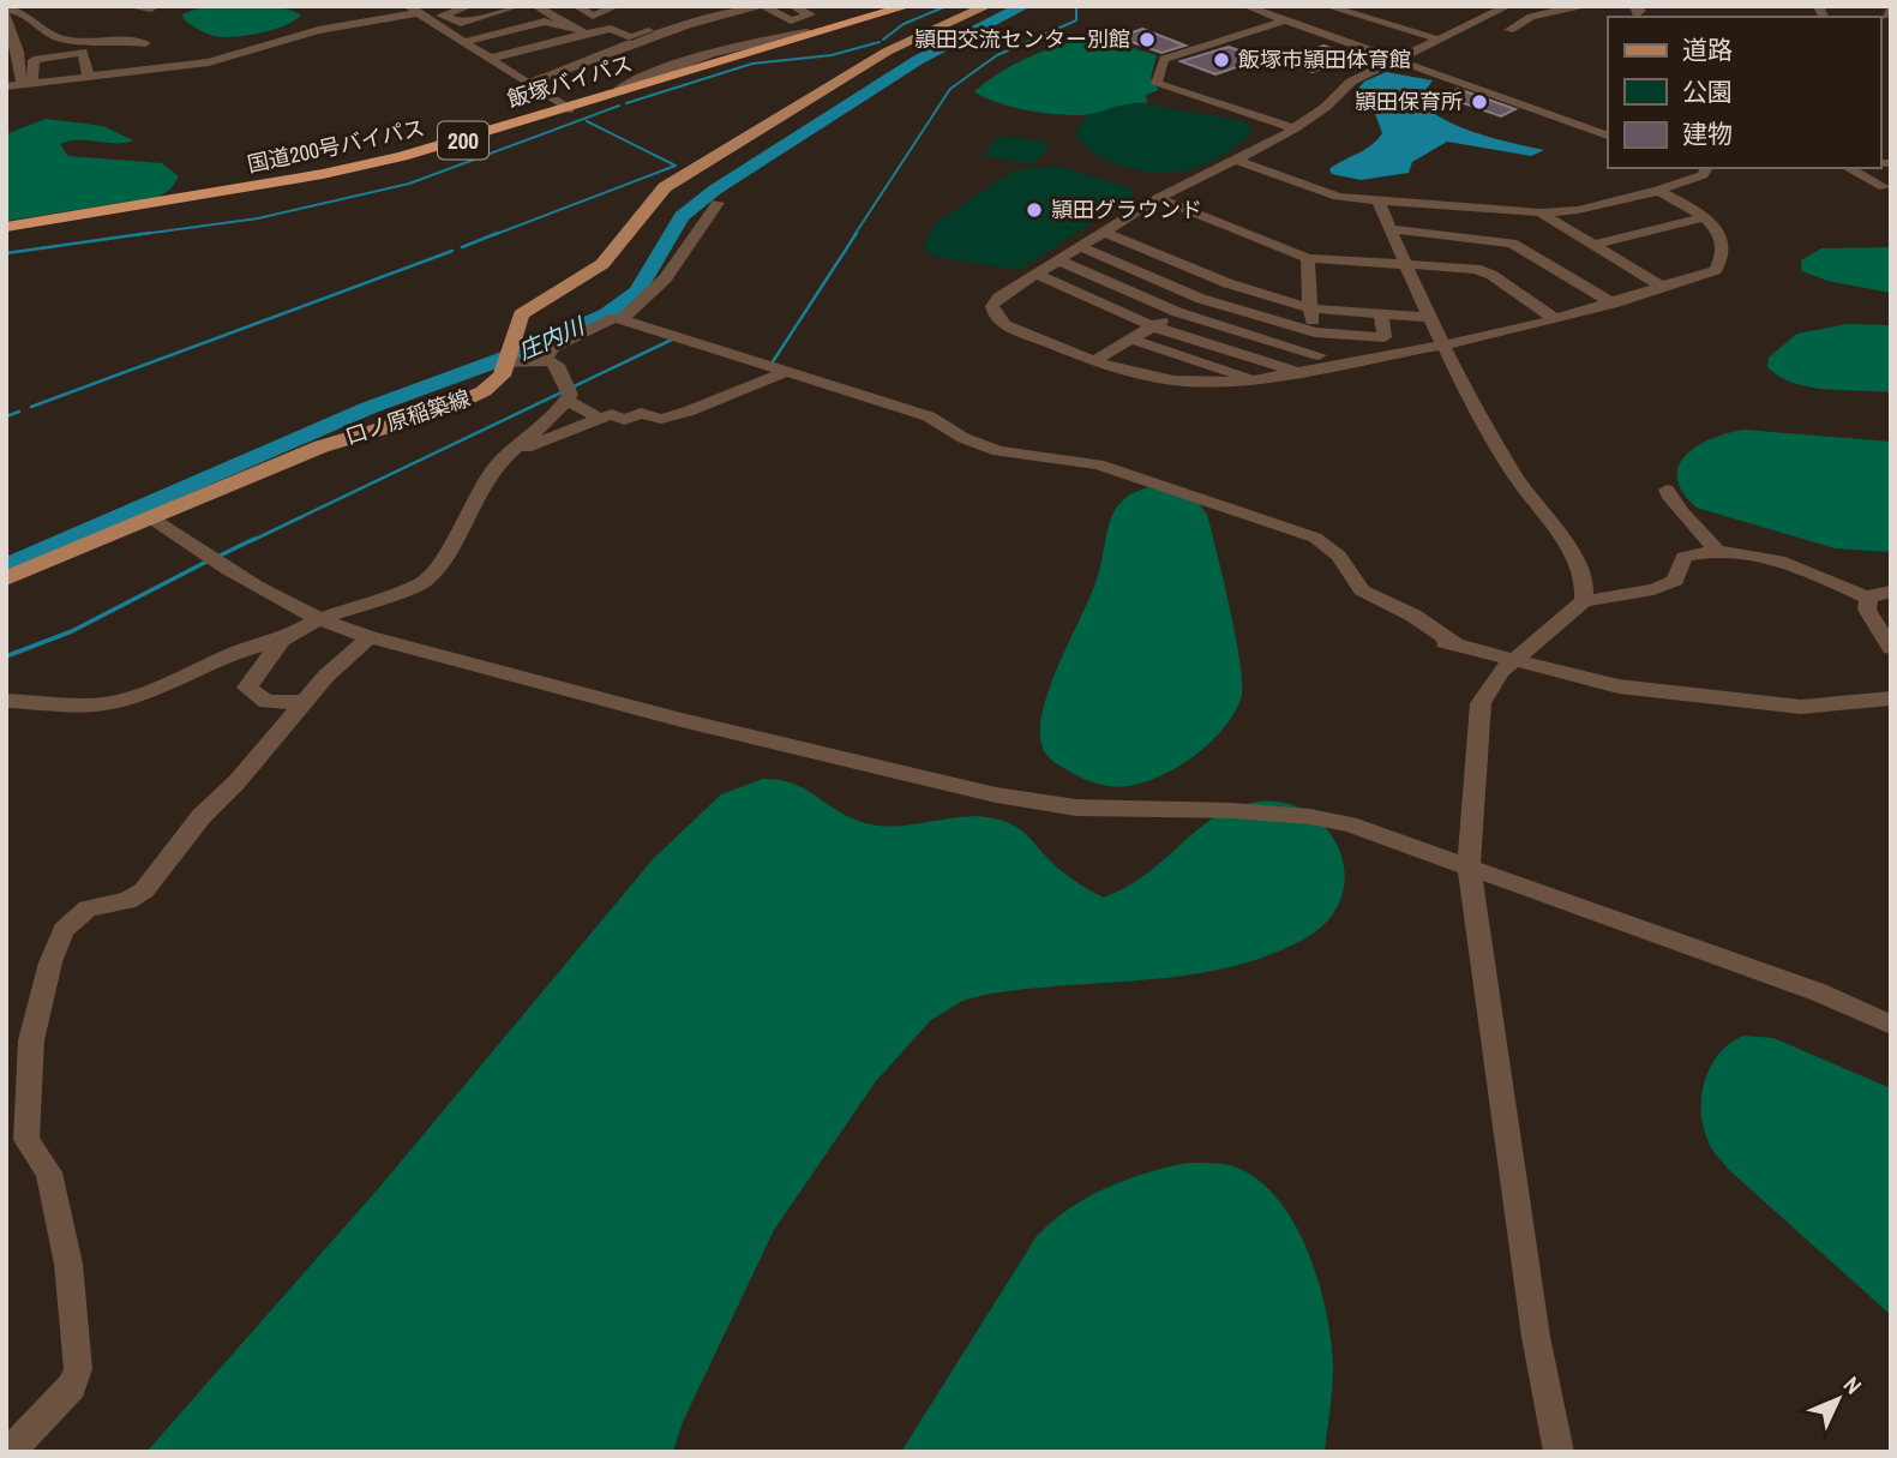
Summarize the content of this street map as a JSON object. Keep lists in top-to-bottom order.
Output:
{
  "streets": {
    "highway": ["飯塚バイパス", "200", "国道200号バイパス"],
    "main road": ["口ノ原稲築線"]
  },
  "crossings": [
    ["飯塚バイパス", "国道200号バイパス"]
  ],
  "water": ["庄内川"],
  "places": [
    "頴田交流センター別館",
    "飯塚市頴田体育館",
    "頴田保育所",
    "頴田グラウンド"
  ],
  "legend": ["道路", "公園", "建物"],
  "north": "top right"
}
